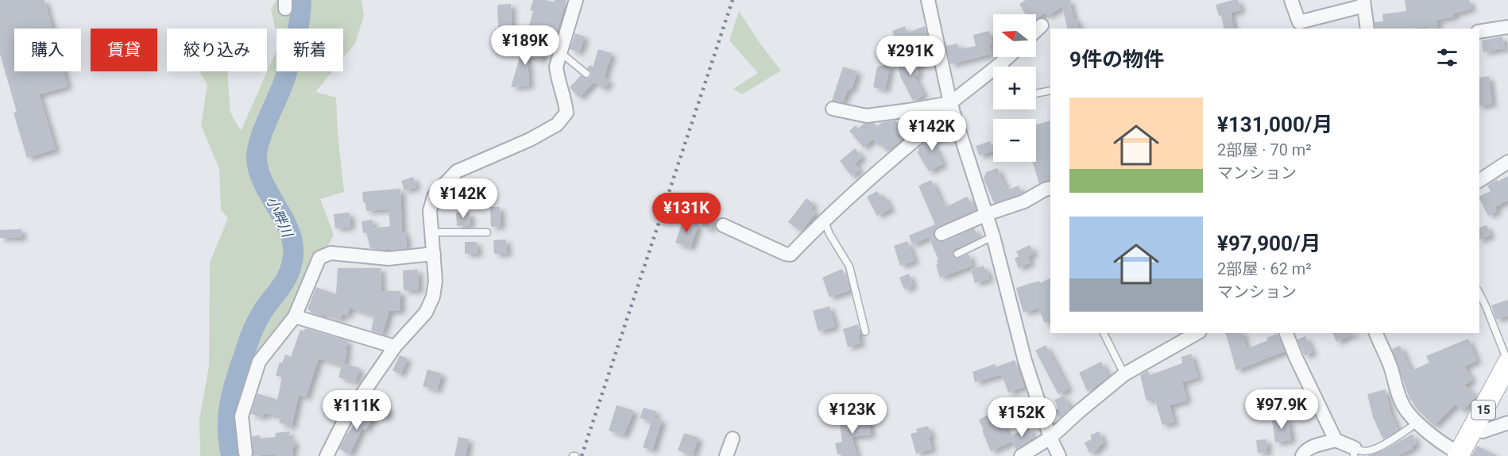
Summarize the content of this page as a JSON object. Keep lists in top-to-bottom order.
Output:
{
  "streets": {
    "main road": ["15"]
  },
  "water": ["小畔川"],
  "north": "left",
  "page": {
    "map_buttons": ["+", "−"],
    "price": [
      "¥189K",
      "¥291K",
      "¥142K",
      "¥142K",
      "¥131K",
      "¥97.9K",
      "¥111K",
      "¥123K",
      "¥152K"
    ],
    "chip": [
      "購入",
      "賃貸",
      "絞り込み",
      "新着"
    ],
    "heading": "9件の物件",
    "list": [
      {
        "name": "¥131,000/月",
        "note": "2部屋 · 70 m² · マンション"
      },
      {
        "name": "¥97,900/月",
        "note": "2部屋 · 62 m² · マンション"
      }
    ]
  }
}
